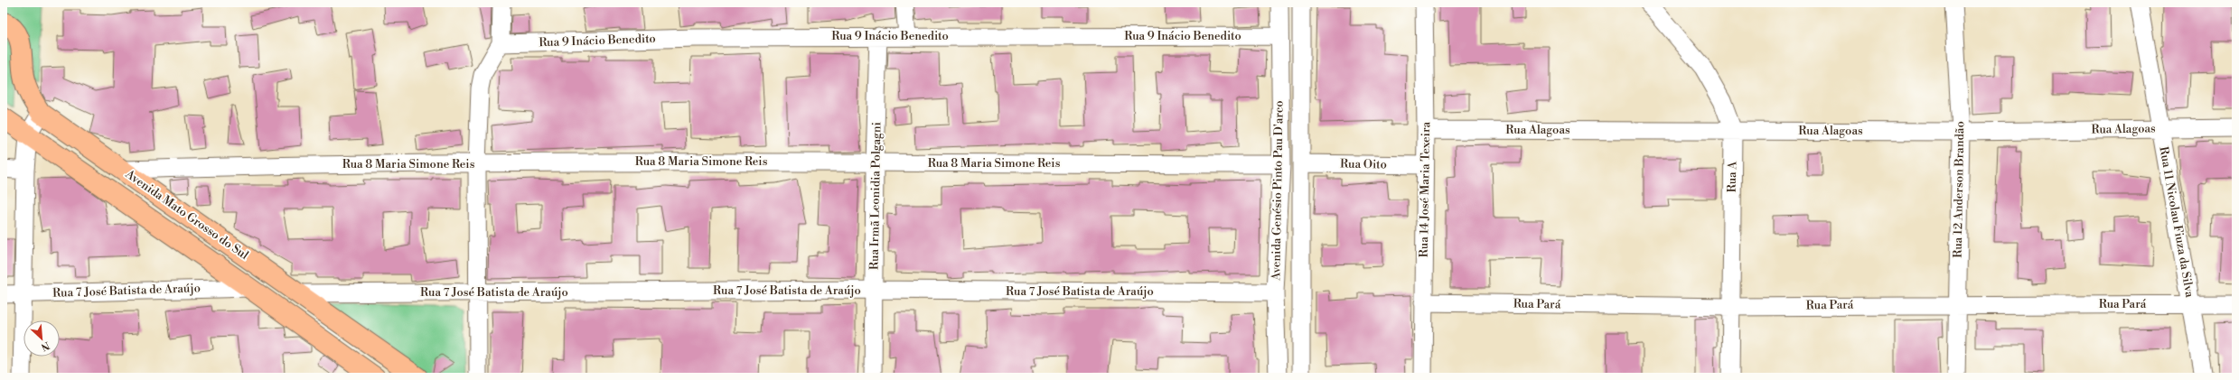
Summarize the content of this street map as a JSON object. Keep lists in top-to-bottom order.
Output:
{
  "streets": {
    "main road": ["Avenida Mato Grosso do Sul"],
    "street": [
      "Rua 9 Inácio Benedito",
      "Rua Alagoas",
      "Rua 8 Maria Simone Reis",
      "Rua Oito",
      "Rua A",
      "Rua 14 José Maria Texeira",
      "Rua 12 Anderson Brandão",
      "Avenida Genésio Pinto Pau D'arco",
      "Rua Irmã Leonidia Polgagni",
      "Rua 11 Nicolau Fiuza da Silva",
      "Rua 7 José Batista de Araújo",
      "Rua Pará"
    ]
  },
  "crossings": [
    ["Rua 9 Inácio Benedito", "Avenida Genésio Pinto Pau D'arco"],
    ["Rua 9 Inácio Benedito", "Rua Irmã Leonidia Polgagni"],
    ["Rua Alagoas", "Rua A"],
    ["Rua Alagoas", "Rua 14 José Maria Texeira"],
    ["Rua Alagoas", "Rua 12 Anderson Brandão"],
    ["Rua Alagoas", "Rua 11 Nicolau Fiuza da Silva"],
    ["Rua 8 Maria Simone Reis", "Avenida Genésio Pinto Pau D'arco"],
    ["Rua 8 Maria Simone Reis", "Rua Irmã Leonidia Polgagni"],
    ["Rua 8 Maria Simone Reis", "Avenida Mato Grosso do Sul"],
    ["Rua Oito", "Rua 14 José Maria Texeira"],
    ["Rua Oito", "Avenida Genésio Pinto Pau D'arco"],
    ["Rua A", "Rua Pará"],
    ["Rua 14 José Maria Texeira", "Rua Pará"],
    ["Rua 12 Anderson Brandão", "Rua Pará"],
    ["Avenida Genésio Pinto Pau D'arco", "Rua 7 José Batista de Araújo"],
    ["Rua Irmã Leonidia Polgagni", "Rua 7 José Batista de Araújo"],
    ["Avenida Mato Grosso do Sul", "Rua 7 José Batista de Araújo"],
    ["Rua 11 Nicolau Fiuza da Silva", "Rua Pará"]
  ],
  "north": "bottom right"
}
